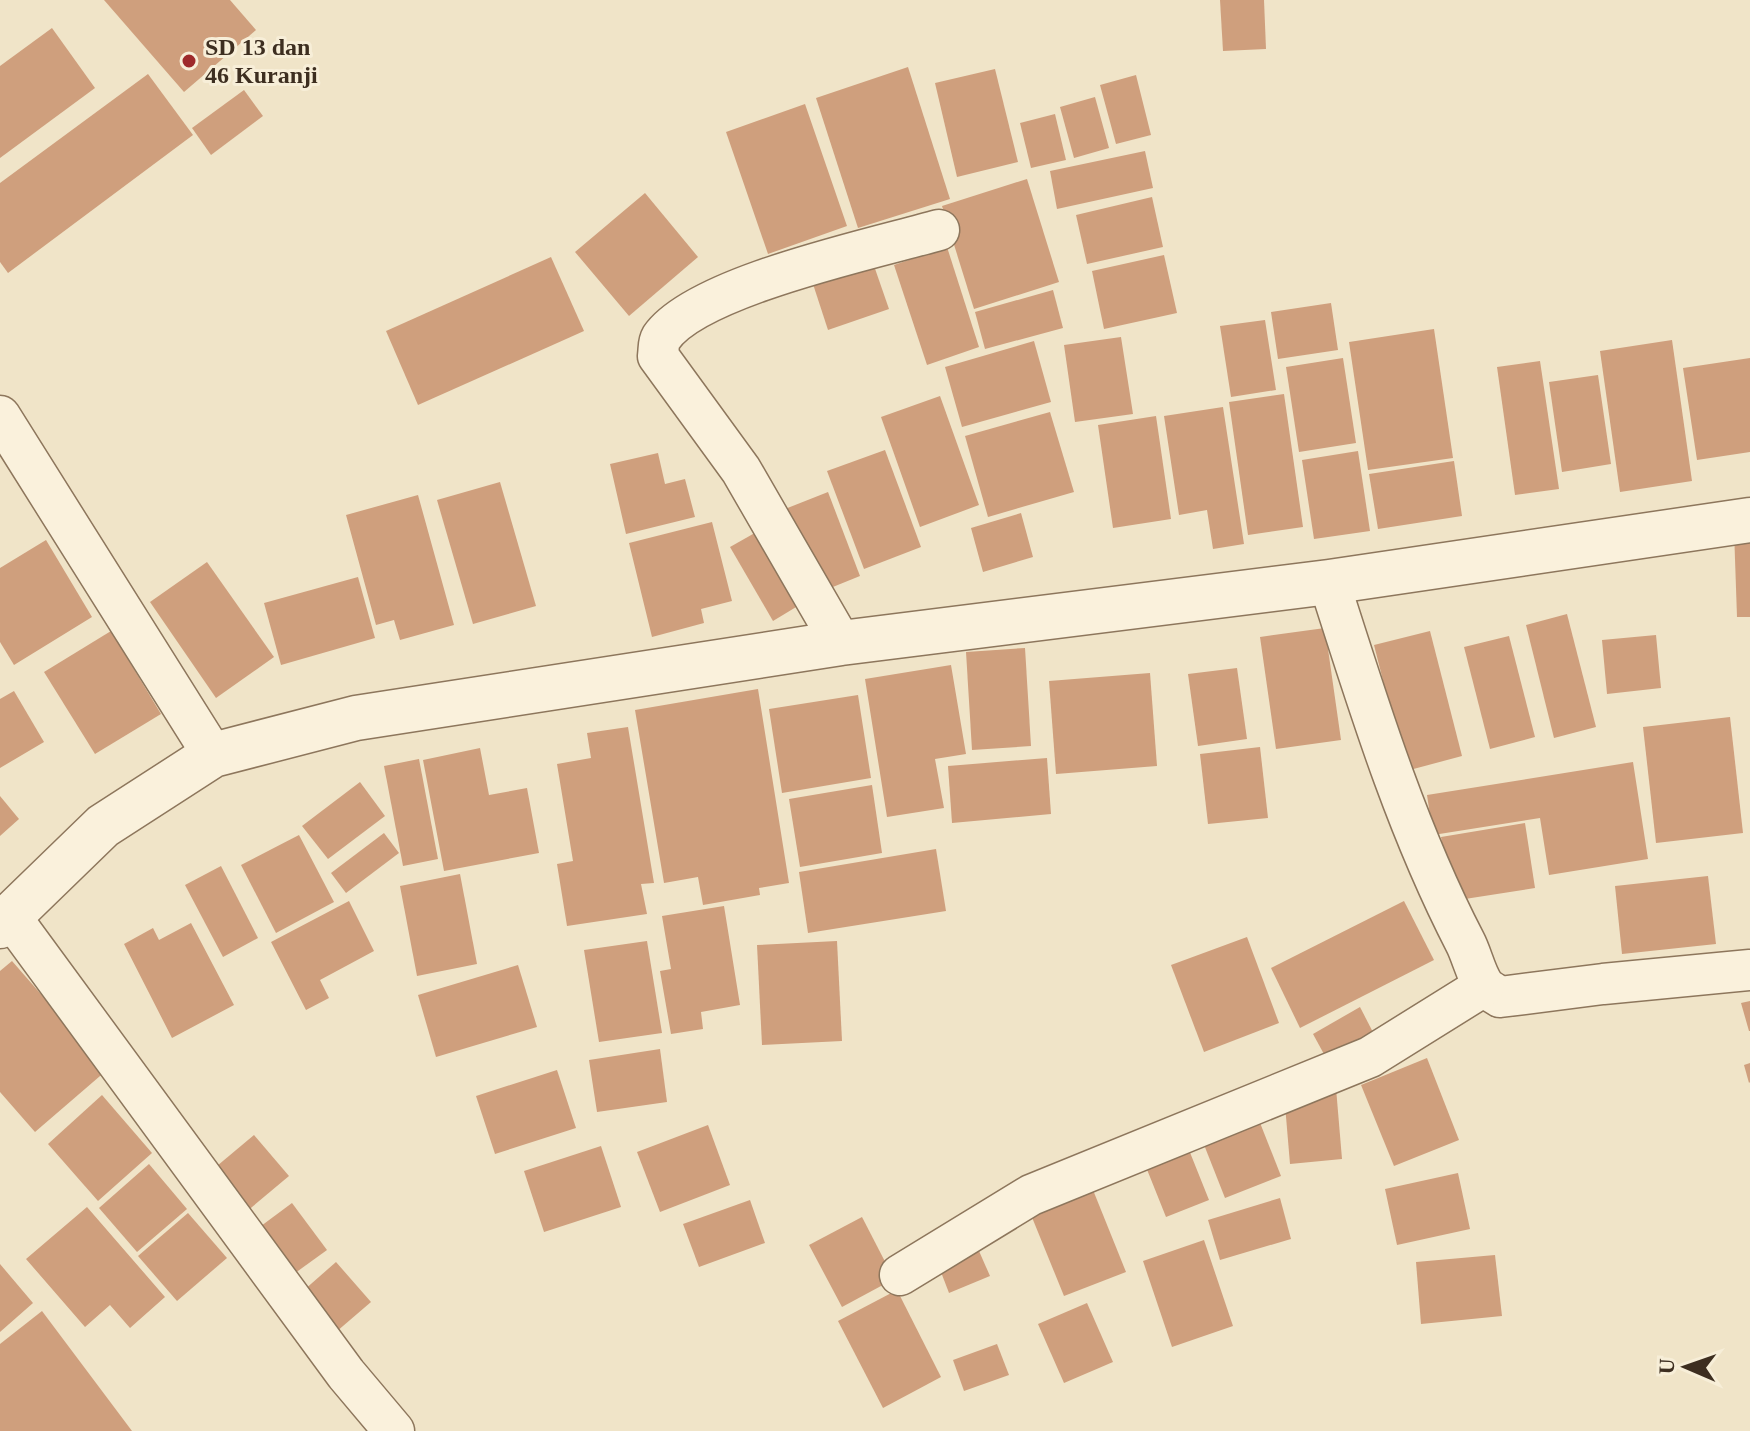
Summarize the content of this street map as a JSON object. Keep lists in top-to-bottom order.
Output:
{
  "places": ["SD 13 dan 46 Kuranji"],
  "north": "left"
}
